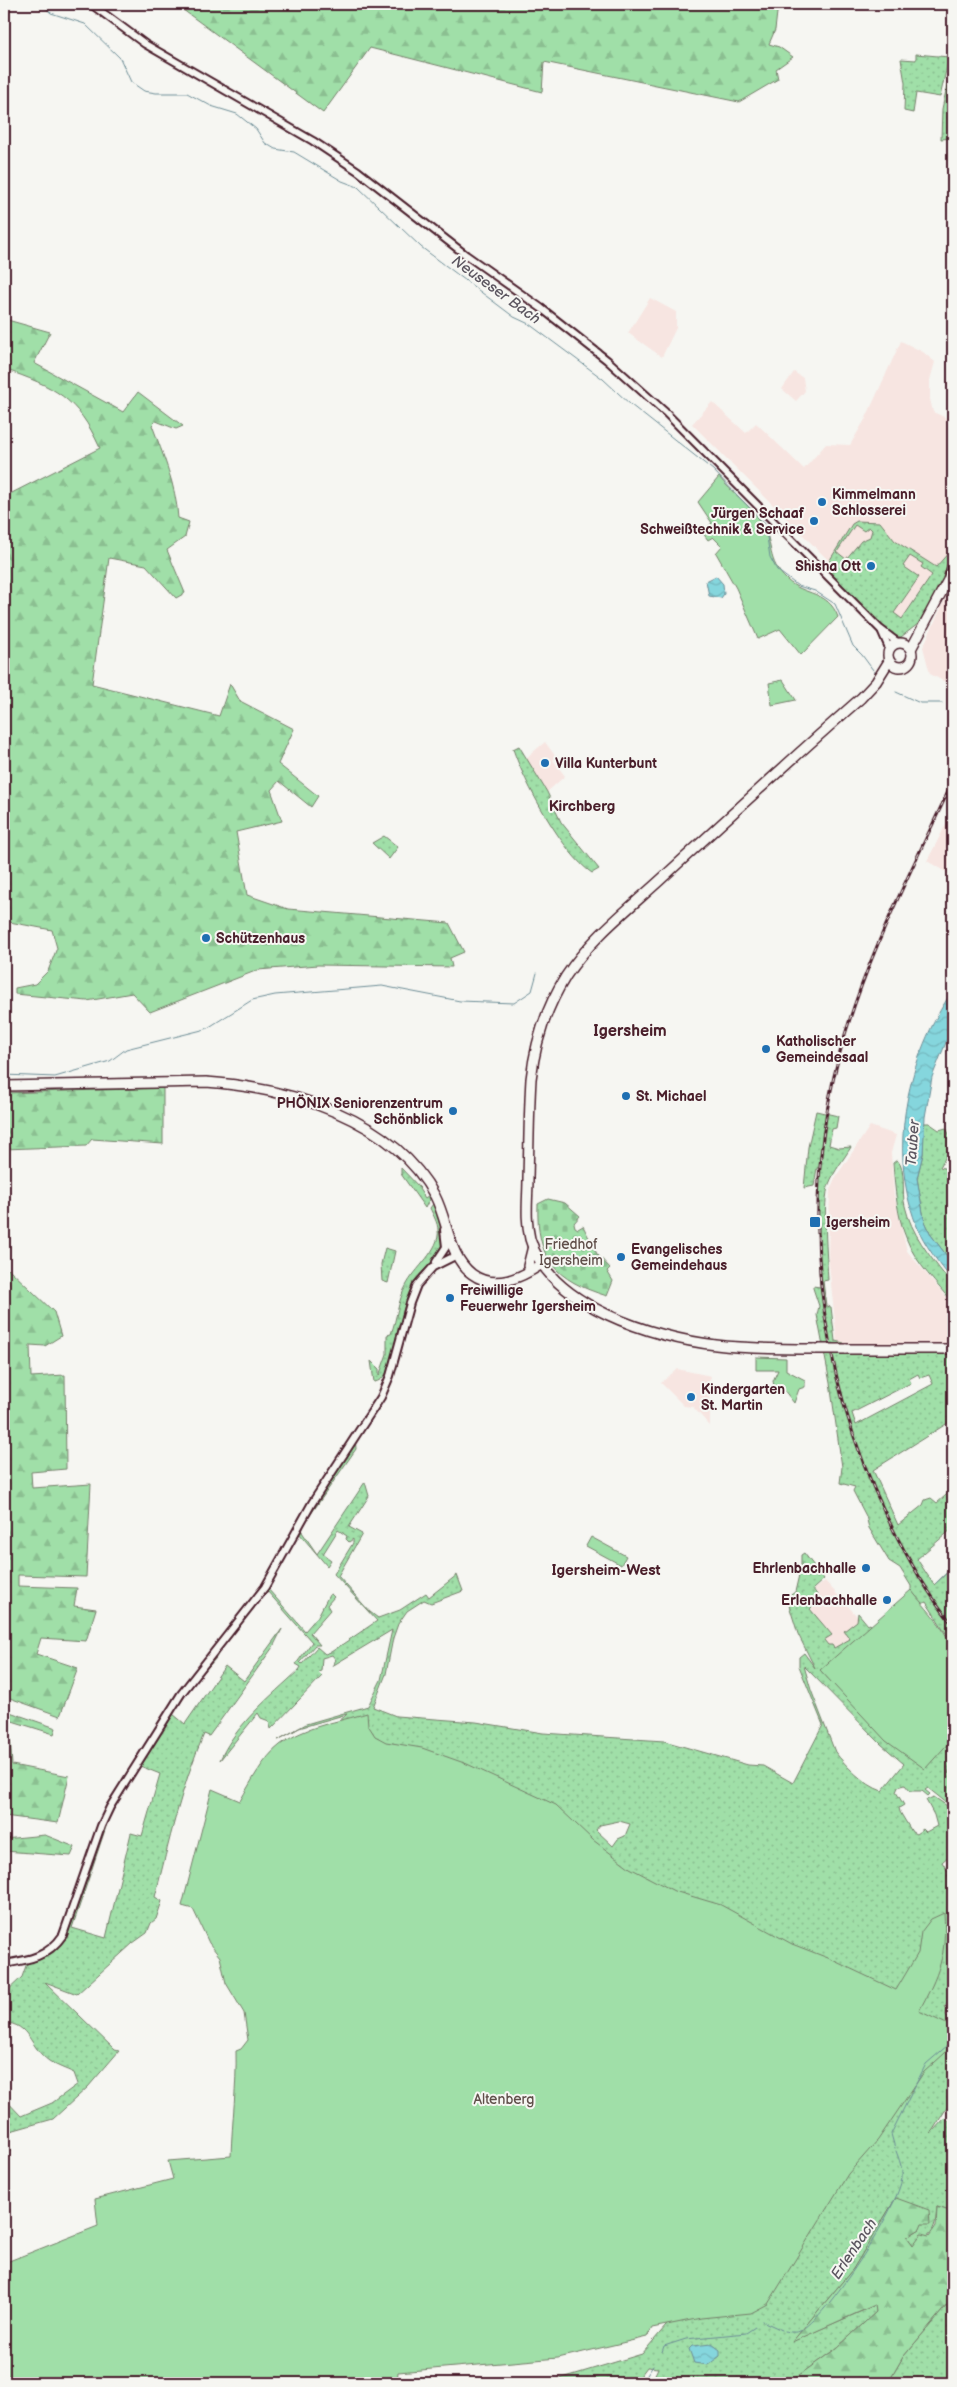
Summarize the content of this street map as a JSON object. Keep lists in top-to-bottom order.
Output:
{
  "districts": ["Kirchberg", "Igersheim", "Igersheim-West"],
  "water": ["Neuseser Bach", "Tauber", "Erlenbach"],
  "parks": ["Friedhof Igersheim", "Altenberg"],
  "places": {
    "other": [
      "Kimmelmann Schlosserei",
      "Jürgen Schaaf Schweißtechnik & Service",
      "Shisha Ott",
      "Villa Kunterbunt",
      "Schützenhaus",
      "Katholischer Gemeindesaal",
      "St. Michael",
      "PHÖNIX Seniorenzentrum Schönblick",
      "Evangelisches Gemeindehaus",
      "Freiwillige Feuerwehr Igersheim",
      "Kindergarten St. Martin",
      "Ehrlenbachhalle",
      "Erlenbachhalle"
    ],
    "transit": ["Igersheim"]
  }
}
